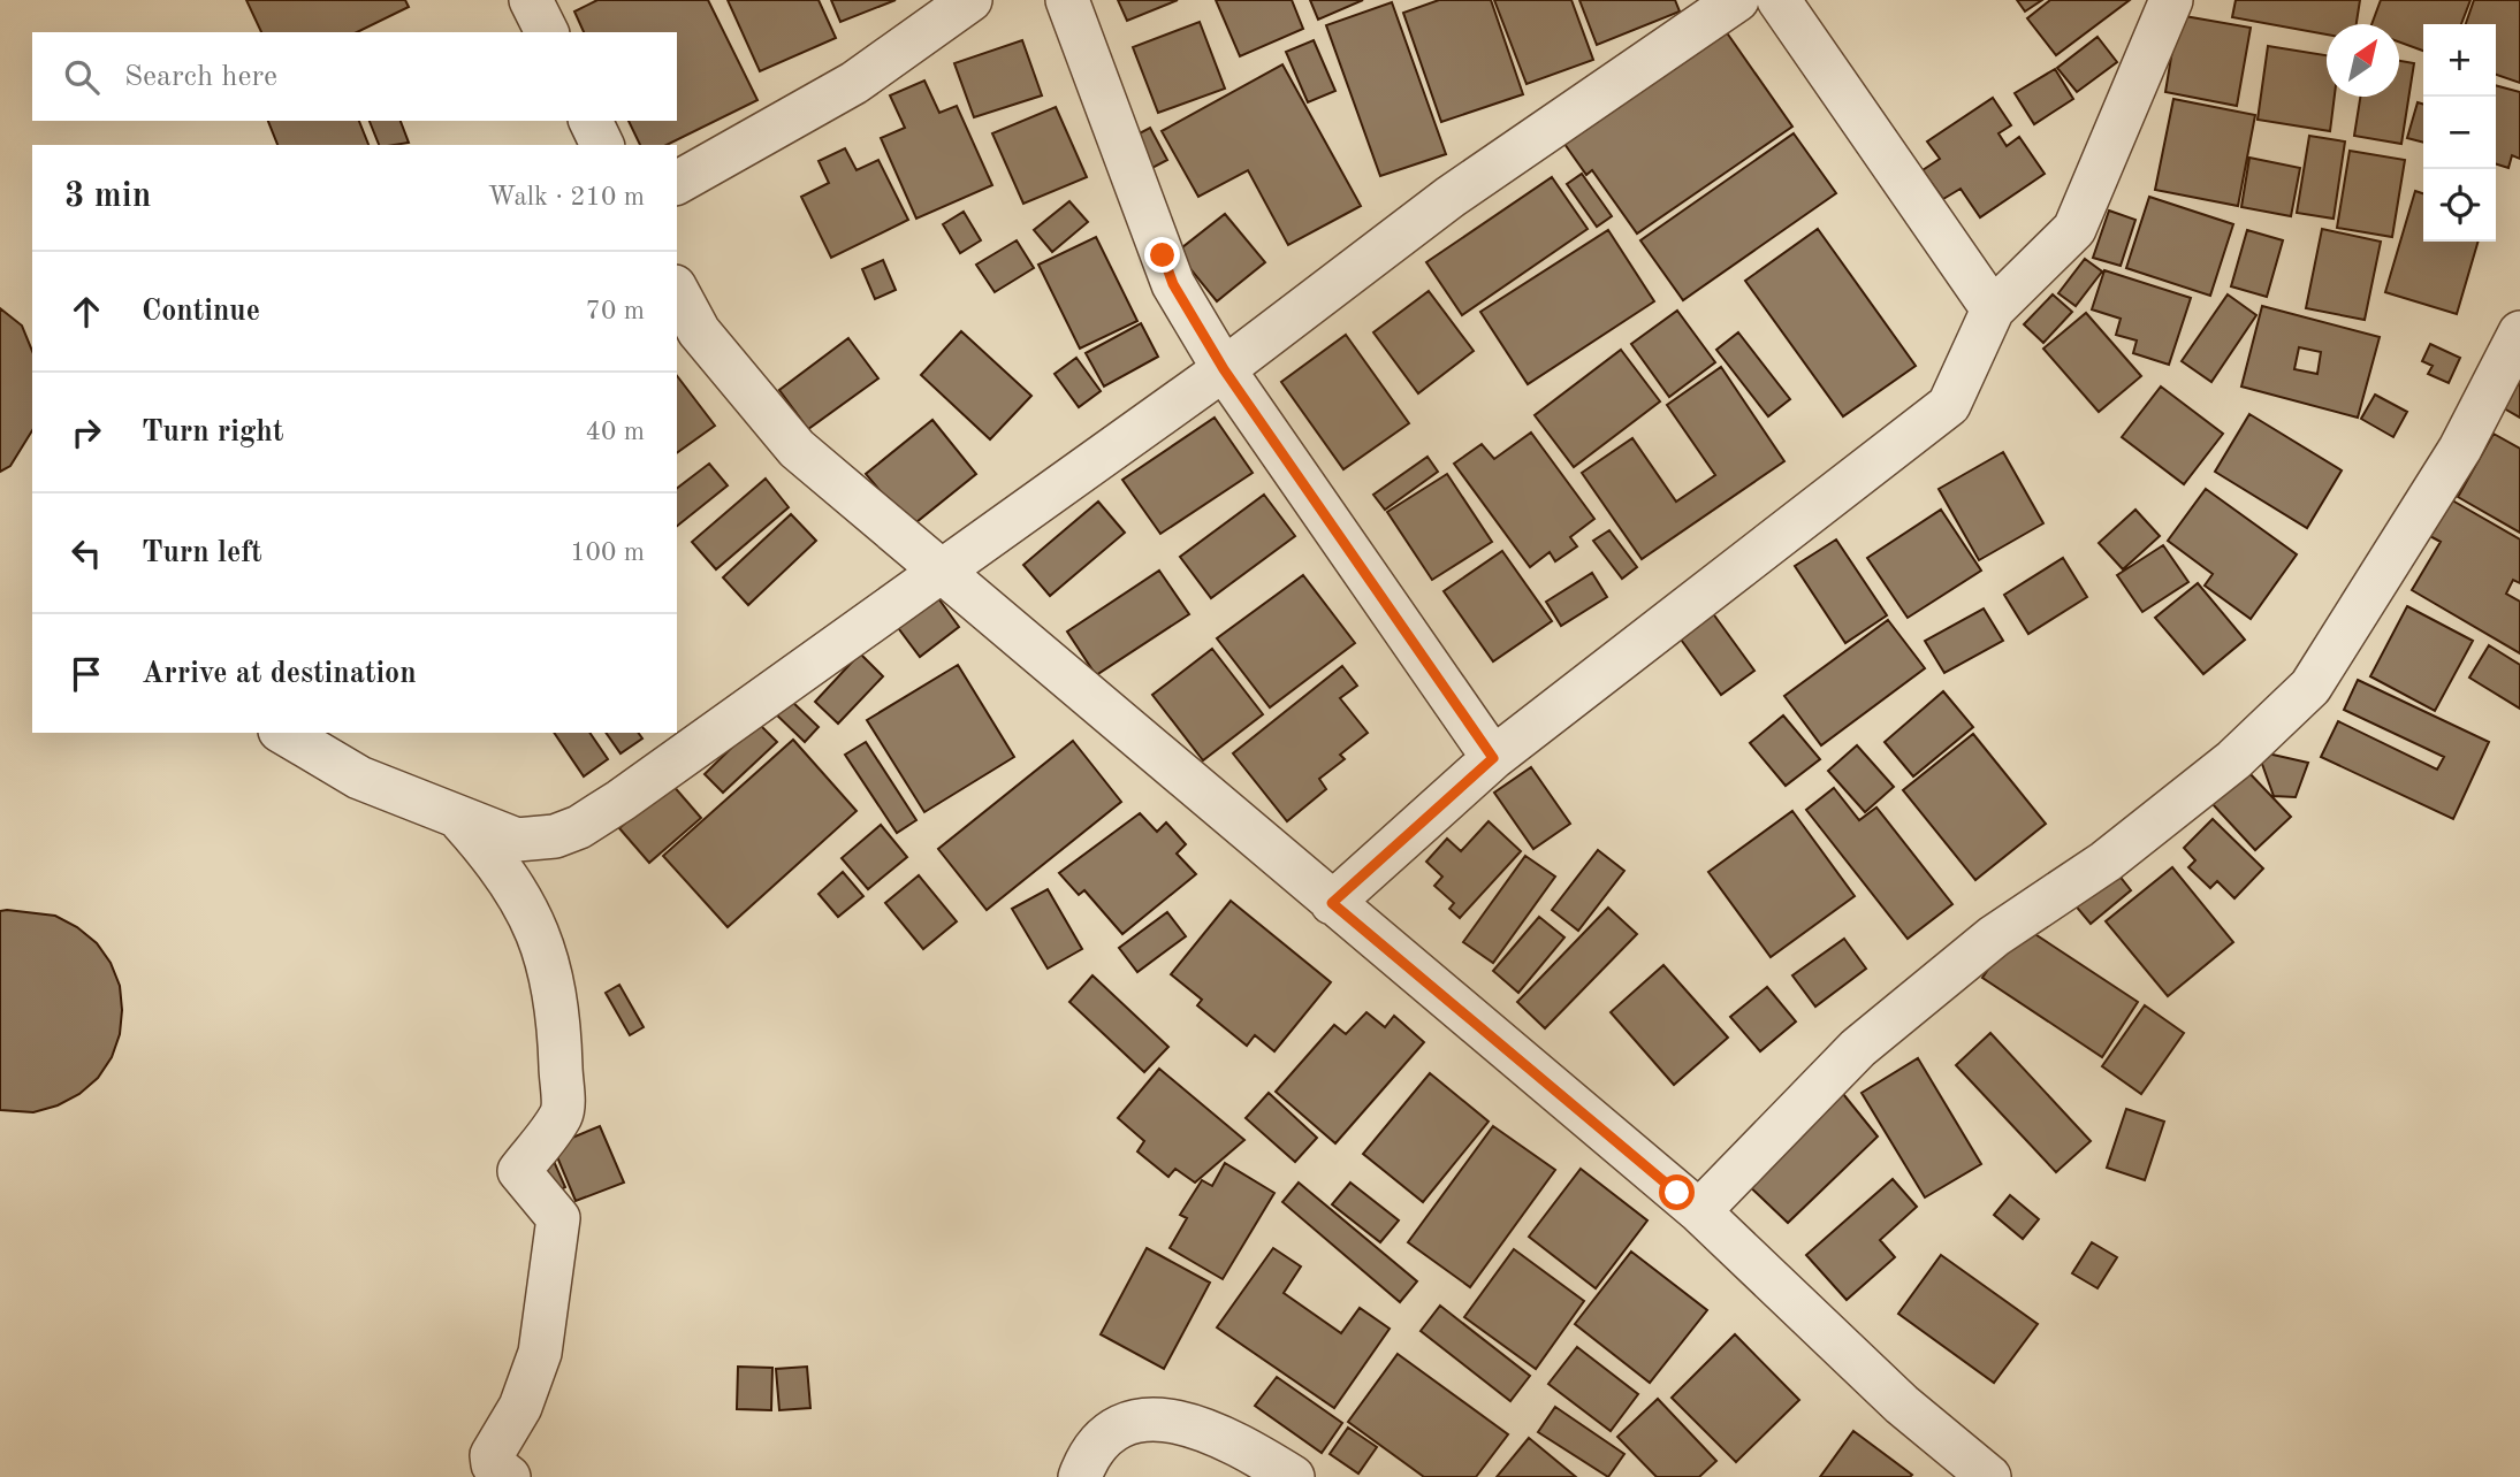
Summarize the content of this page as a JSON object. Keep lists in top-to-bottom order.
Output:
{
  "north": "top right",
  "page": {
    "map_buttons": ["+", "−"],
    "search": "Search here",
    "heading": ["3 min", "Walk · 210 m"],
    "list": [
      ["Continue", "70 m"],
      ["Turn right", "40 m"],
      ["Turn left", "100 m"],
      "Arrive at destination"
    ]
  }
}
